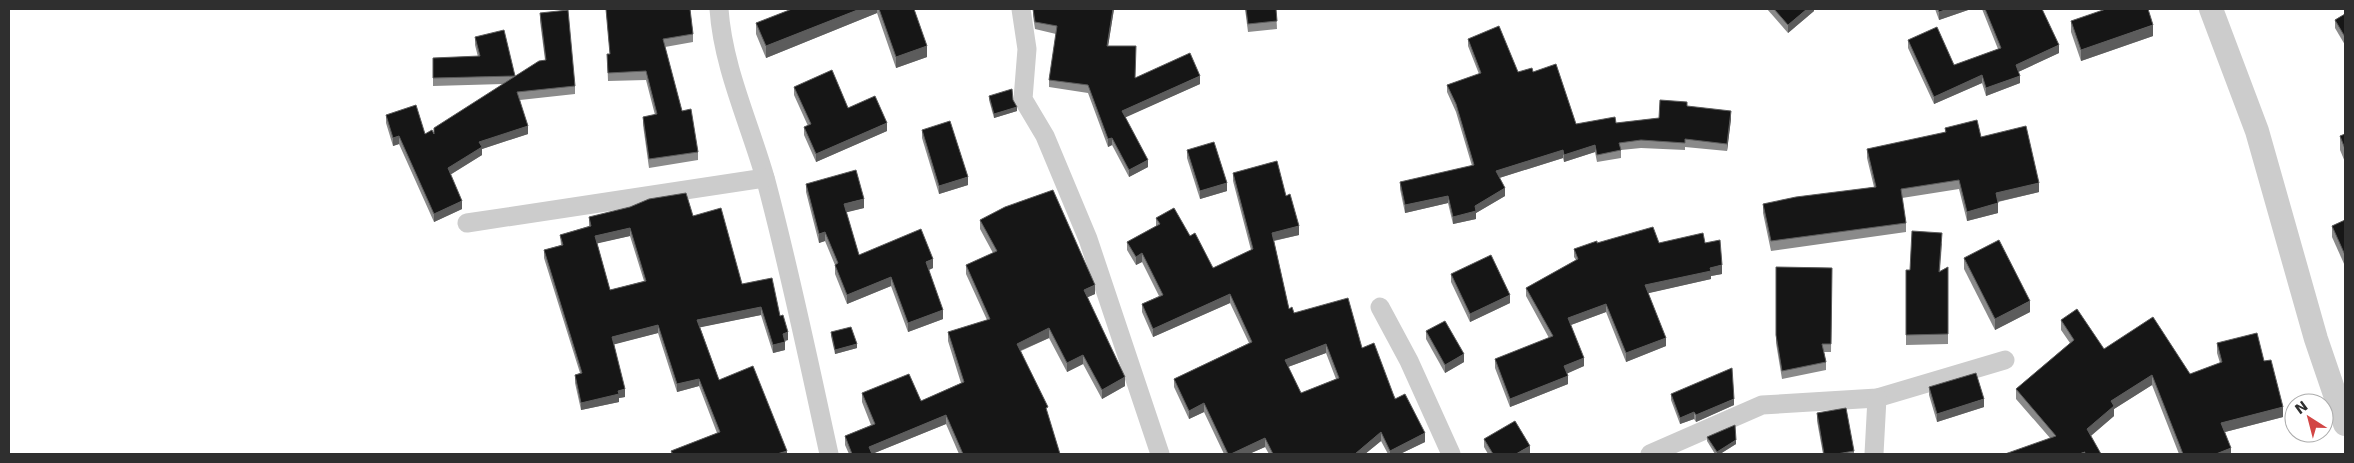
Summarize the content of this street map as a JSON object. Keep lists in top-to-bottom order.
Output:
{
  "north": "top left"
}
